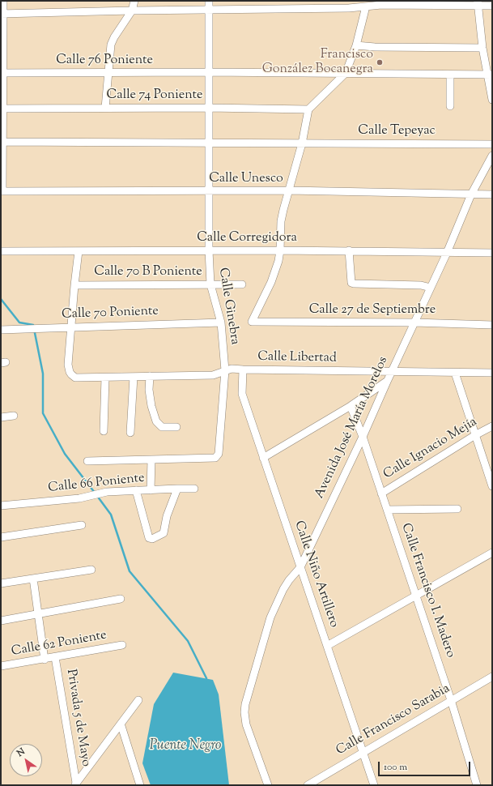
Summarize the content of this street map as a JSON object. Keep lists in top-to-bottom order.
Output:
{
  "streets": {
    "street": [
      "Calle 76 Poniente",
      "Calle 74 Poniente",
      "Calle Tepeyac",
      "Calle Unesco",
      "Calle Corregidora",
      "Calle 70 B Poniente",
      "Calle Ginebra",
      "Calle 27 de Septiembre",
      "Calle 70 Poniente",
      "Calle Libertad",
      "Avenida José María Morelos",
      "Calle Ignacio Mejía",
      "Calle 66 Poniente",
      "Calle Niño Artillero",
      "Calle Francisco I. Madero",
      "Calle 62 Poniente",
      "Privada 5 de Mayo",
      "Calle Francisco Sarabia"
    ]
  },
  "crossings": [
    ["Calle 76 Poniente", "Calle Ginebra"],
    ["Calle 74 Poniente", "Calle Ginebra"],
    ["Calle Tepeyac", "Calle Ginebra"],
    ["Calle Unesco", "Calle Ginebra"],
    ["Calle Unesco", "Avenida José María Morelos"],
    ["Calle Corregidora", "Calle Ginebra"],
    ["Calle Corregidora", "Calle 27 de Septiembre"],
    ["Calle Corregidora", "Avenida José María Morelos"],
    ["Calle 70 B Poniente", "Calle Ginebra"],
    ["Calle Ginebra", "Calle 70 Poniente"],
    ["Calle Ginebra", "Calle Libertad"],
    ["Calle 27 de Septiembre", "Avenida José María Morelos"],
    ["Calle 70 Poniente", "Calle Libertad"],
    ["Calle Libertad", "Avenida José María Morelos"],
    ["Calle Libertad", "Calle Niño Artillero"],
    ["Avenida José María Morelos", "Calle Niño Artillero"],
    ["Avenida José María Morelos", "Calle Francisco I. Madero"],
    ["Calle Ignacio Mejía", "Calle Francisco I. Madero"],
    ["Calle Niño Artillero", "Calle Francisco Sarabia"],
    ["Calle Francisco I. Madero", "Calle Francisco Sarabia"],
    ["Calle 62 Poniente", "Privada 5 de Mayo"]
  ],
  "water": ["Puente Negro"],
  "places": ["Francisco González Bocanegra"],
  "scale_bar": "100 m",
  "north": "top left"
}
